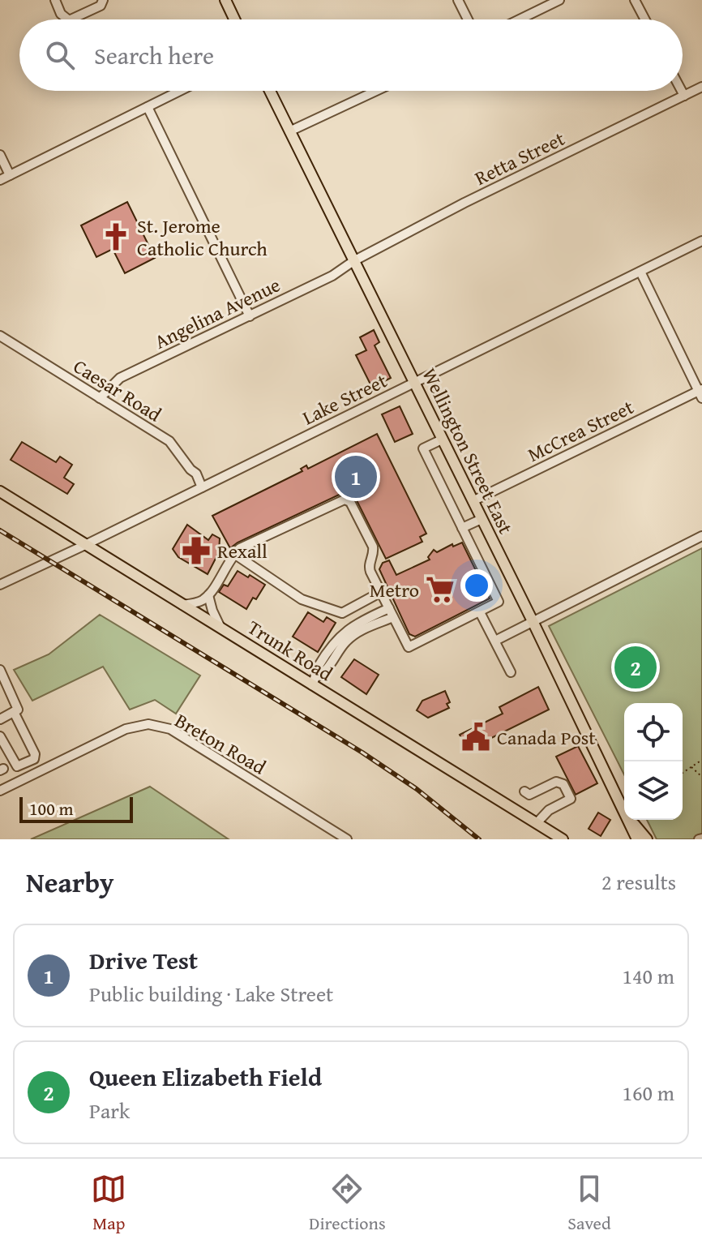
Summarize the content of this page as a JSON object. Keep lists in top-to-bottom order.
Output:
{
  "streets": {
    "main road": ["Wellington Street East", "Trunk Road"],
    "street": [
      "Retta Street",
      "Angelina Avenue",
      "Caesar Road",
      "Lake Street",
      "McCrea Street",
      "Breton Road"
    ]
  },
  "crossings": [
    ["Retta Street", "Angelina Avenue"],
    ["Retta Street", "Wellington Street East"],
    ["Angelina Avenue", "Caesar Road"],
    ["Angelina Avenue", "Wellington Street East"],
    ["Caesar Road", "Lake Street"],
    ["Lake Street", "Wellington Street East"],
    ["Lake Street", "Trunk Road"],
    ["McCrea Street", "Wellington Street East"]
  ],
  "places": {
    "church": ["St. Jerome Catholic Church"],
    "pharmacy": ["Rexall"],
    "supermarket": ["Metro"],
    "public building": ["Canada Post"]
  },
  "scale_bar": "100 m",
  "page": {
    "search": "Search here",
    "pins": ["1", "2"],
    "scale": "100 m",
    "heading": ["Nearby", "2 results"],
    "list": [
      {
        "mark": "1",
        "name": "Drive Test",
        "note": "Public building · Lake Street",
        "value": "140 m"
      },
      {
        "mark": "2",
        "name": "Queen Elizabeth Field",
        "note": "Park",
        "value": "160 m"
      }
    ],
    "nav": ["Map", "Directions", "Saved"]
  }
}
